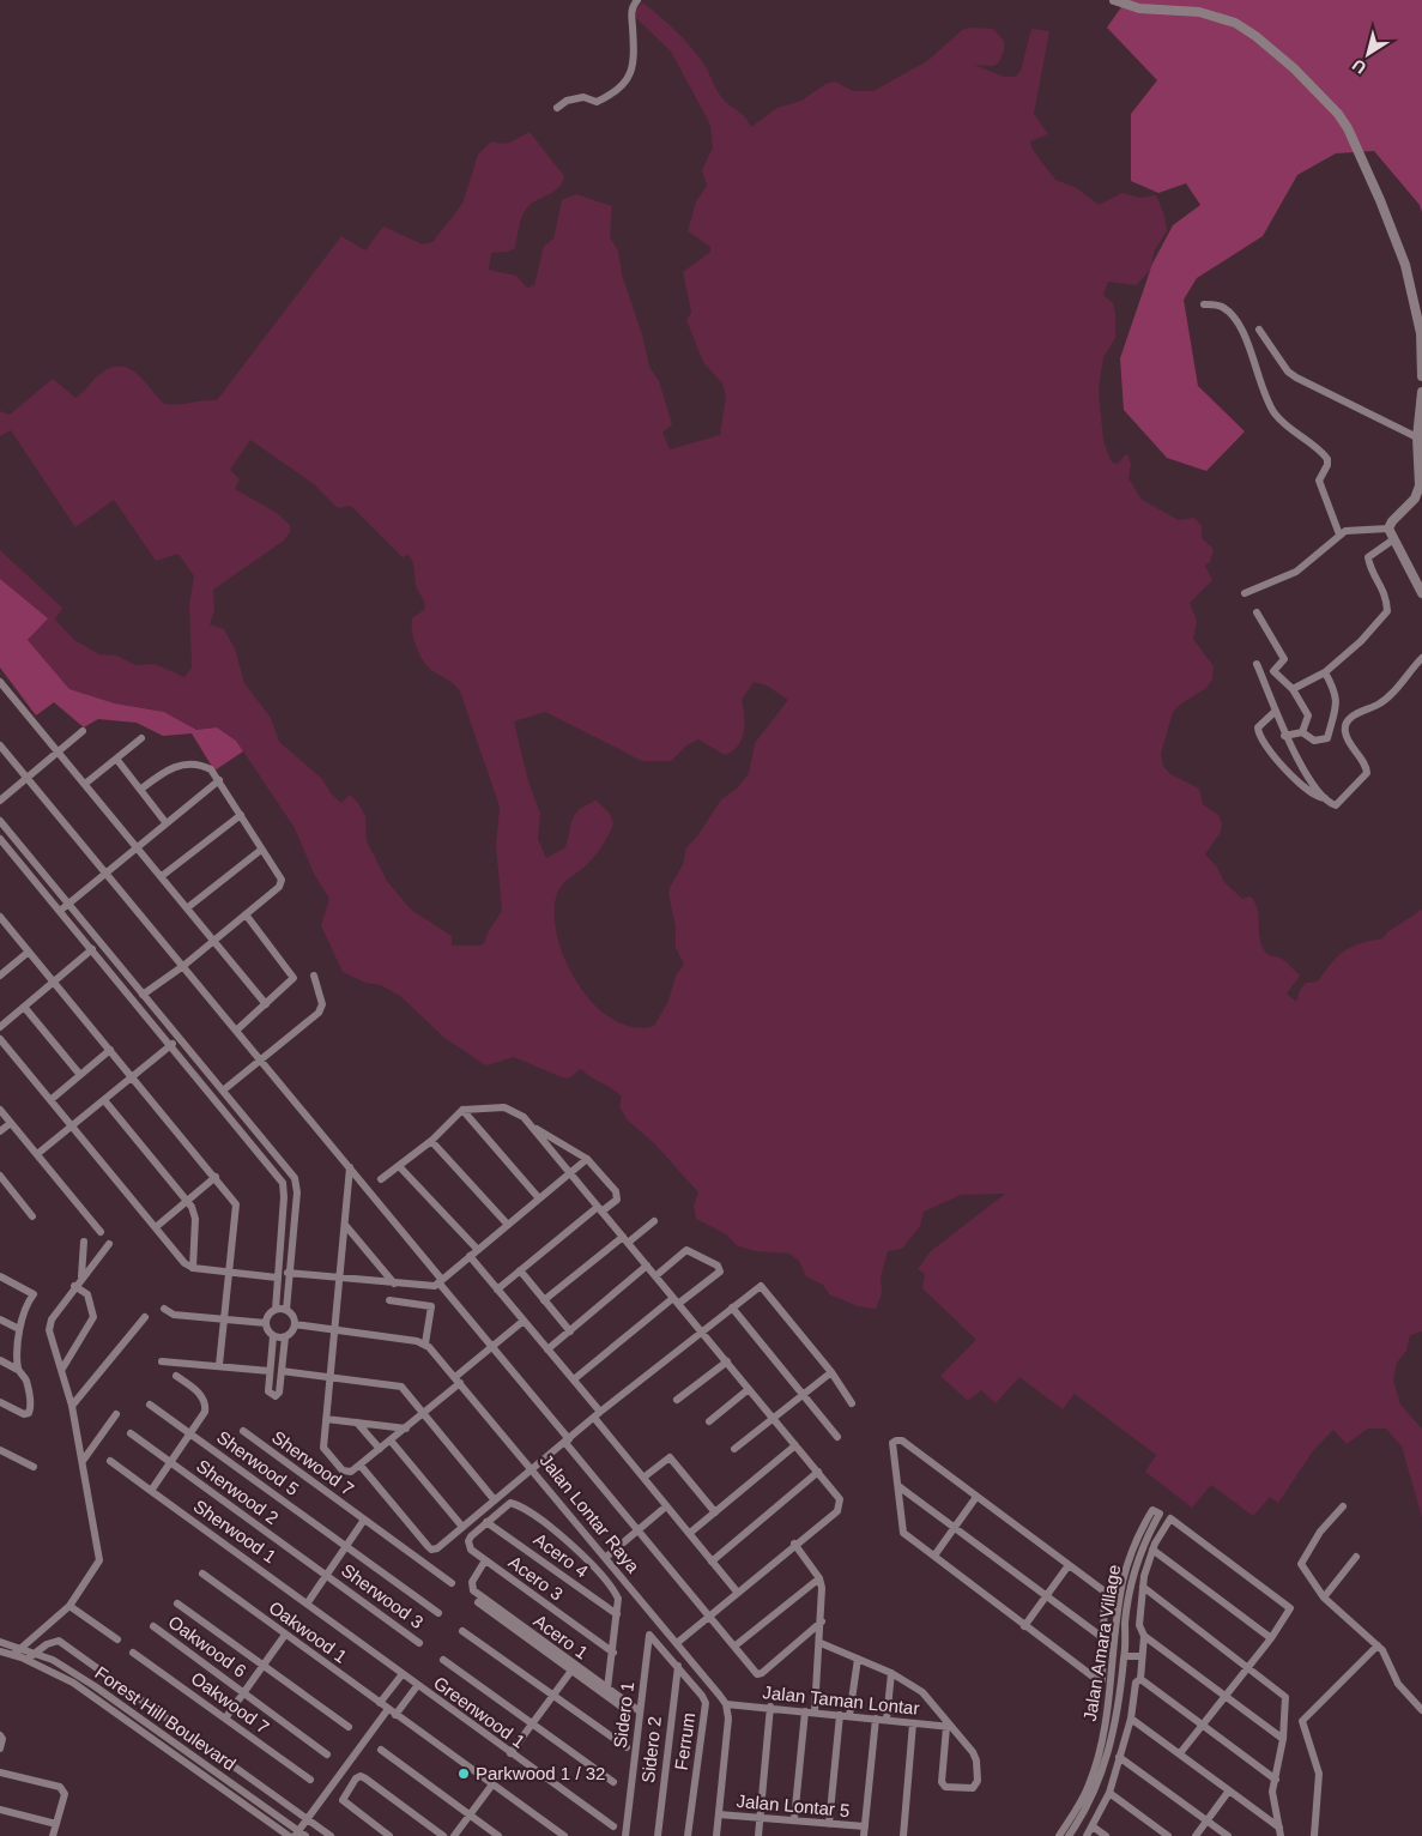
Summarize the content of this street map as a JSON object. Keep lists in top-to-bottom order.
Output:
{
  "streets": {
    "street": [
      "Sherwood 5",
      "Sherwood 7",
      "Sherwood 2",
      "Jalan Lontar Raya",
      "Sherwood 1",
      "Acero 4",
      "Acero 3",
      "Sherwood 3",
      "Oakwood 1",
      "Acero 1",
      "Jalan Amara Village",
      "Oakwood 6",
      "Jalan Taman Lontar",
      "Oakwood 7",
      "Greenwood 1",
      "Sidero 1",
      "Forest Hill Boulevard",
      "Ferrum",
      "Sidero 2",
      "Jalan Lontar 5"
    ]
  },
  "crossings": [
    ["Sherwood 2", "Sherwood 3"],
    ["Jalan Lontar Raya", "Jalan Taman Lontar"],
    ["Sherwood 1", "Greenwood 1"],
    ["Acero 4", "Acero 3"],
    ["Acero 3", "Acero 1"],
    ["Acero 1", "Sidero 1"],
    ["Sidero 1", "Ferrum"],
    ["Ferrum", "Sidero 2"]
  ],
  "places": ["Parkwood 1 / 32"],
  "north": "bottom left"
}
